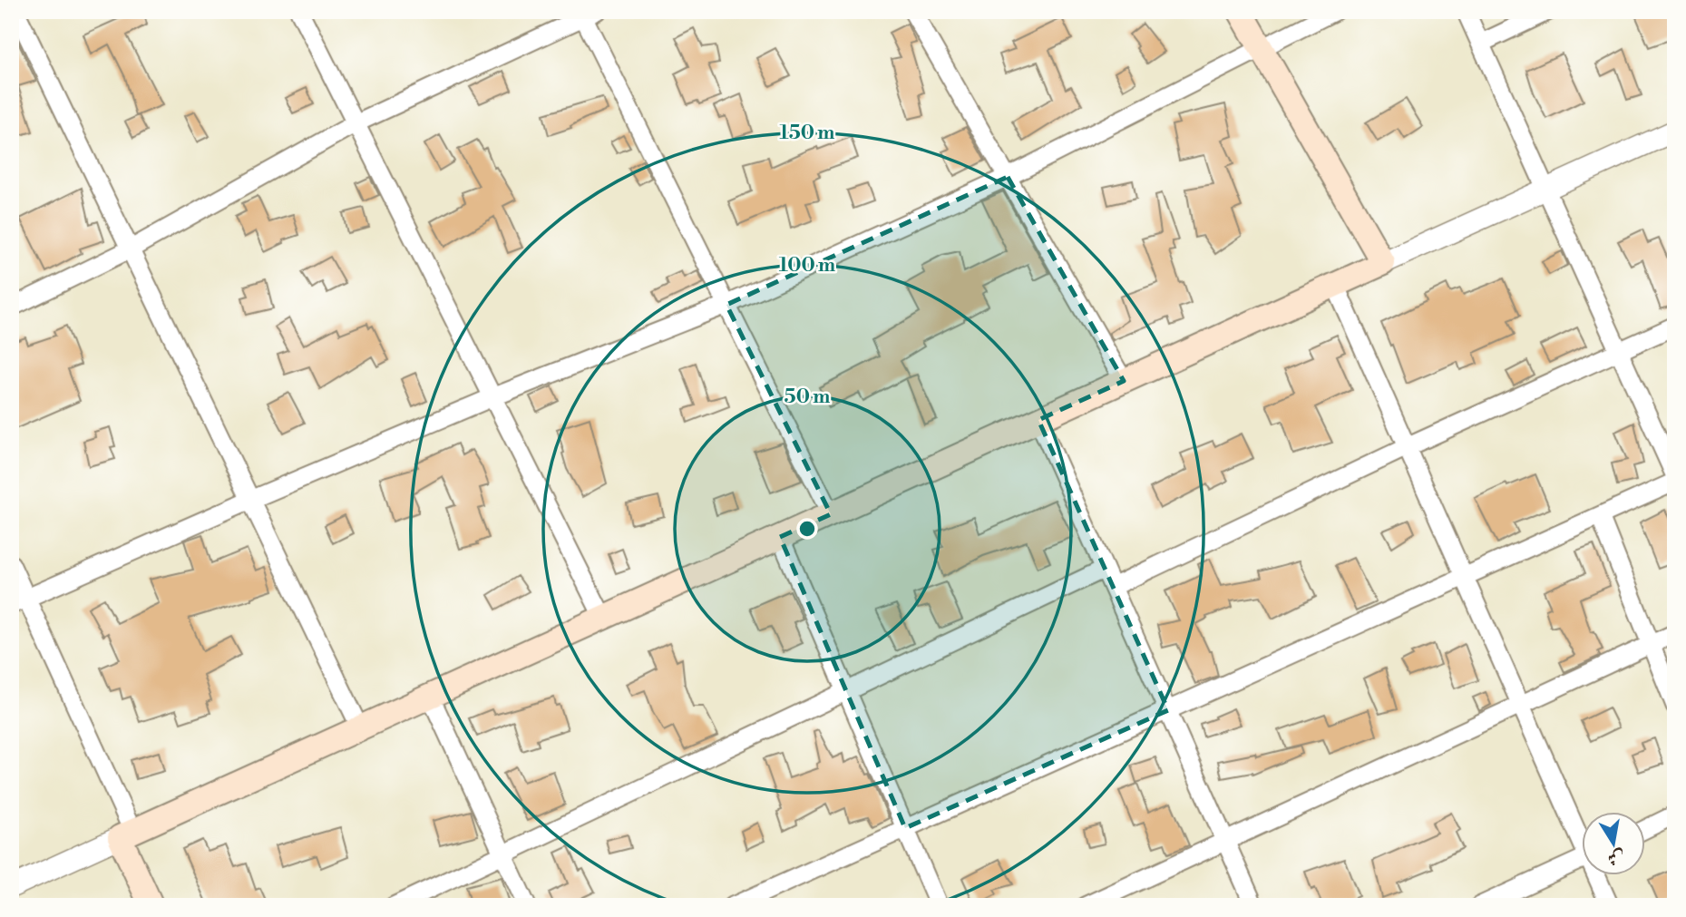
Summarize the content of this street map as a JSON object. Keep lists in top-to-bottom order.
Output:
{
  "north": "bottom",
  "rings": ["150 m", "100 m", "50 m"]
}
